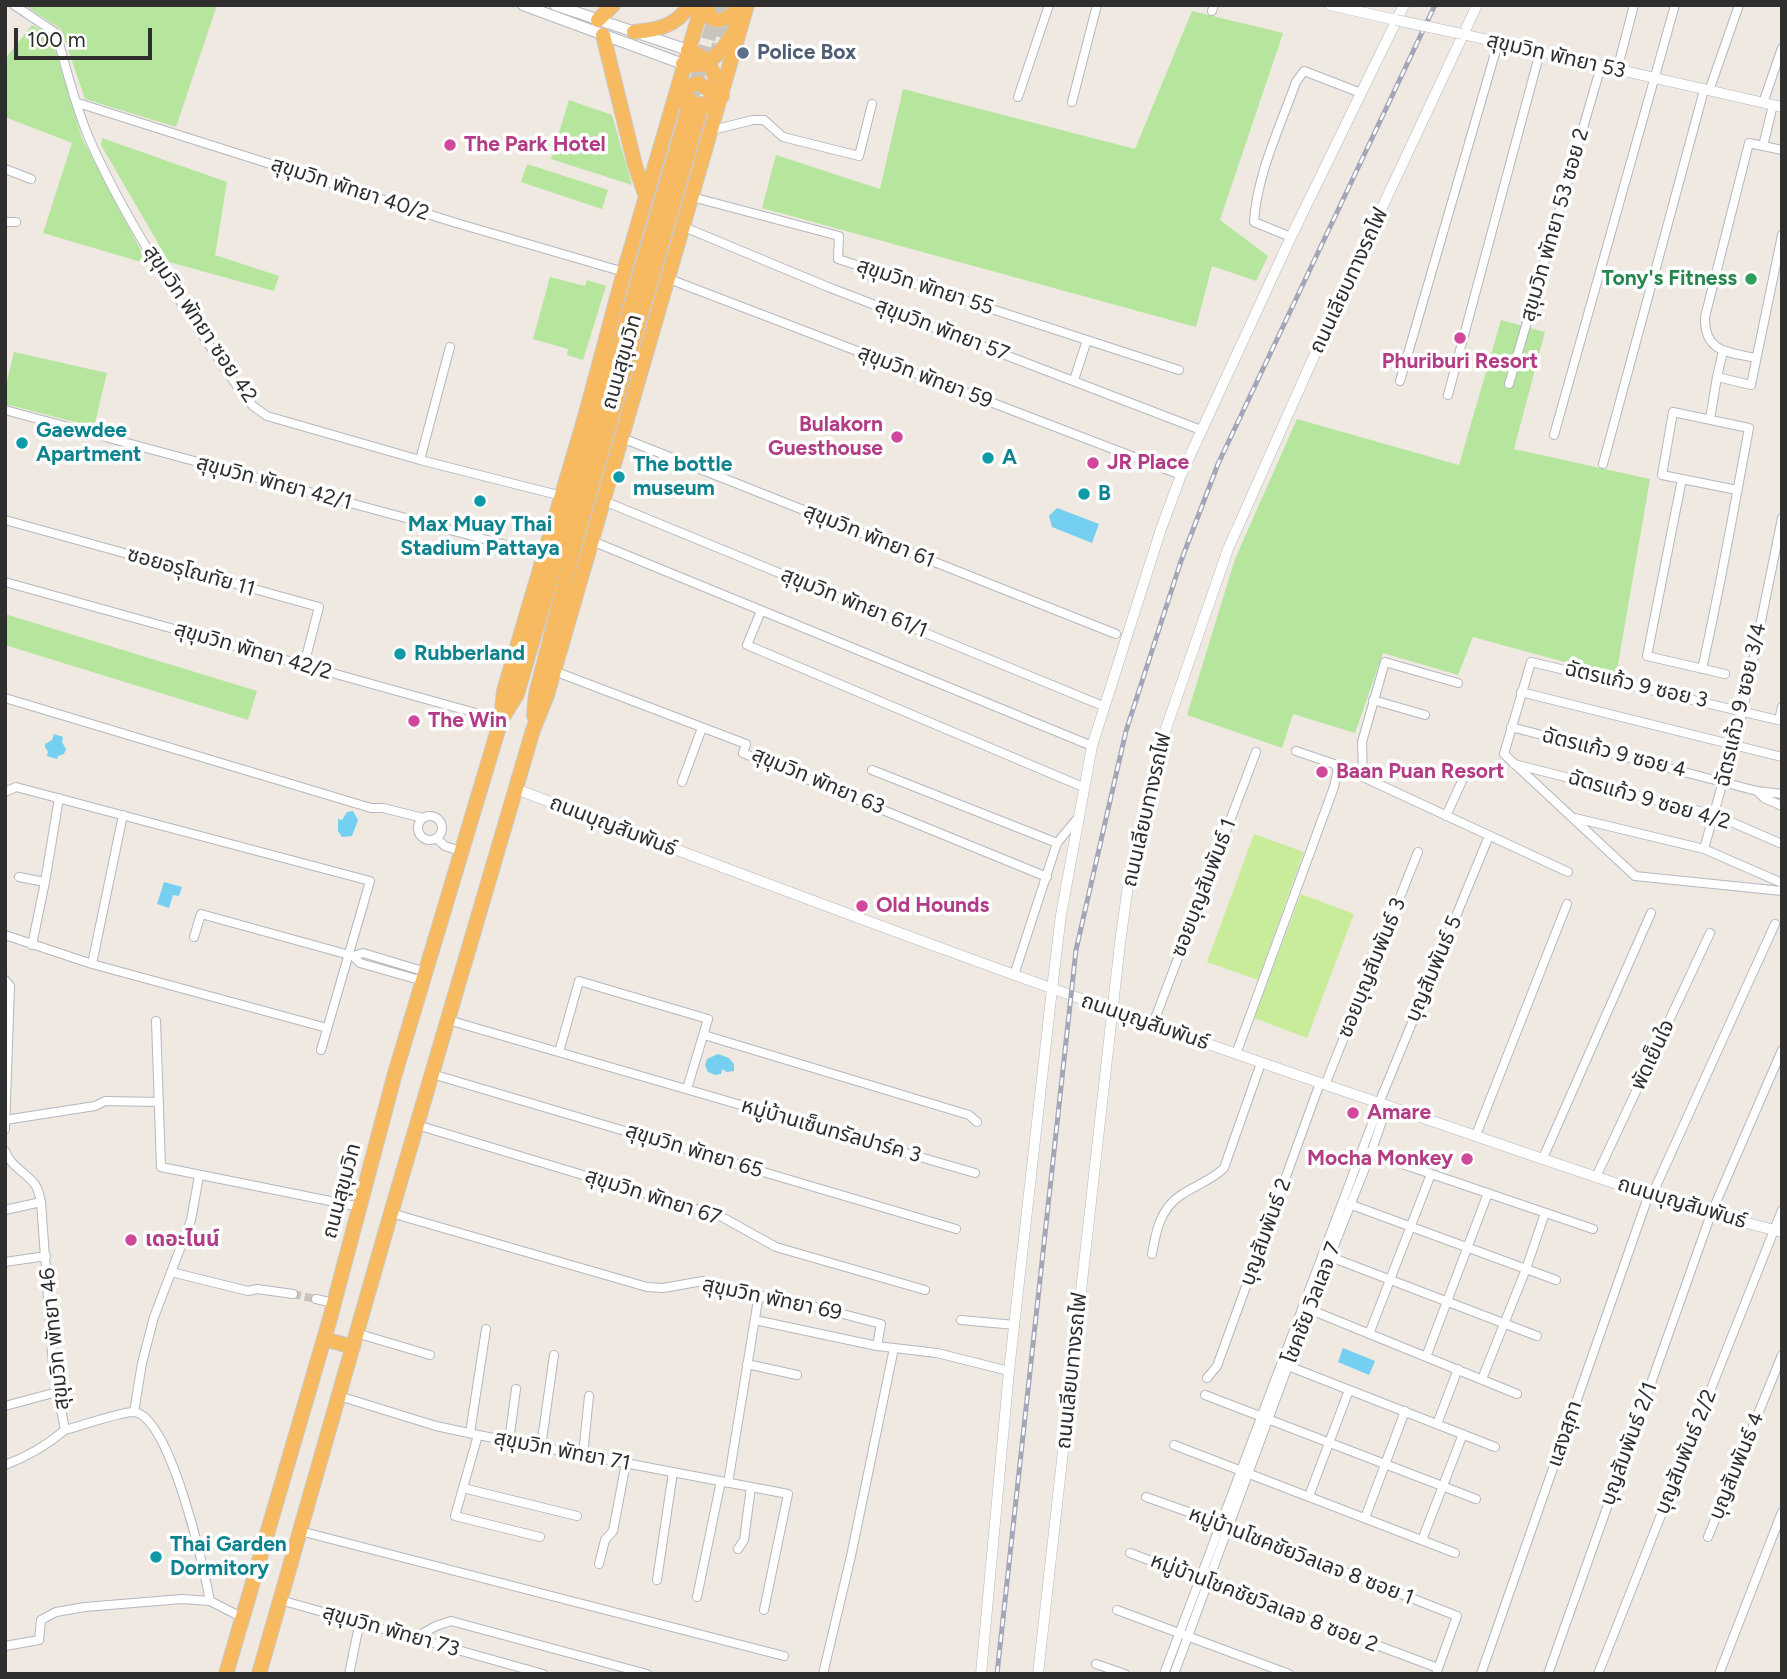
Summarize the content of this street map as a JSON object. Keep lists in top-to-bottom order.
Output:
{
  "streets": {
    "highway": ["ถนนสุขุมวิท"],
    "street": [
      "สุขุมวิท พัทยา 53",
      "สุขุมวิท พัทยา 40/2",
      "สุขุมวิท พัทยา 53 ซอย 2",
      "ถนนเลียบทางรถไฟ",
      "สุขุมวิท พัทยา 55",
      "สุขุมวิท พัทยา ซอย 42",
      "สุขุมวิท พัทยา 57",
      "สุขุมวิท พัทยา 59",
      "สุขุมวิท พัทยา 42/1",
      "สุขุมวิท พัทยา 61",
      "ซอยอรุโณทัย 11",
      "สุขุมวิท พัทยา 61/1",
      "สุขุมวิท พัทยา 42/2",
      "ฉัตรแก้ว 9 ซอย 3",
      "ฉัตรแก้ว 9 ซอย 3/4",
      "ฉัตรแก้ว 9 ซอย 4",
      "สุขุมวิท พัทยา 63",
      "ฉัตรแก้ว 9 ซอย 4/2",
      "ถนนบุญสัมพันธ์",
      "ซอยบุญสัมพันธ์ 1",
      "ซอยบุญสัมพันธ์ 3",
      "บุญสัมพันธ์ 5",
      "พัดเย็นใจ",
      "หมู่บ้านเซ็นทรัลปาร์ค 3",
      "สุขุมวิท พัทยา 65",
      "สุขุมวิท พัทยา 67",
      "บุญสัมพันธ์ 2",
      "สุขุมวิท พัทยา 69",
      "โชคชัย วิลเลจ 7",
      "สุขุมวิท พัทยา 46",
      "แสงสุภา",
      "บุญสัมพันธ์ 2/1",
      "สุขุมวิท พัทยา 71",
      "บุญสัมพันธ์ 2/2",
      "บุญสัมพันธ์ 4",
      "หมู่บ้านโชคชัยวิลเลจ 8 ซอย 1",
      "หมู่บ้านโชคชัยวิลเลจ 8 ซอย 2",
      "สุขุมวิท พัทยา 73"
    ]
  },
  "crossings": [
    ["สุขุมวิท พัทยา 53", "สุขุมวิท พัทยา 53 ซอย 2"],
    ["สุขุมวิท พัทยา 53", "ถนนเลียบทางรถไฟ"],
    ["สุขุมวิท พัทยา 40/2", "สุขุมวิท พัทยา ซอย 42"],
    ["สุขุมวิท พัทยา 40/2", "ถนนสุขุมวิท"],
    ["ถนนเลียบทางรถไฟ", "ถนนบุญสัมพันธ์"],
    ["สุขุมวิท พัทยา 55", "ถนนสุขุมวิท"],
    ["สุขุมวิท พัทยา ซอย 42", "ถนนสุขุมวิท"],
    ["สุขุมวิท พัทยา 57", "ถนนสุขุมวิท"],
    ["ถนนสุขุมวิท", "สุขุมวิท พัทยา 59"],
    ["ถนนสุขุมวิท", "สุขุมวิท พัทยา 42/1"],
    ["ถนนสุขุมวิท", "สุขุมวิท พัทยา 61"],
    ["ถนนสุขุมวิท", "สุขุมวิท พัทยา 61/1"],
    ["ถนนสุขุมวิท", "สุขุมวิท พัทยา 42/2"],
    ["ถนนสุขุมวิท", "สุขุมวิท พัทยา 63"],
    ["ถนนสุขุมวิท", "ถนนบุญสัมพันธ์"],
    ["ถนนสุขุมวิท", "หมู่บ้านเซ็นทรัลปาร์ค 3"],
    ["ถนนสุขุมวิท", "สุขุมวิท พัทยา 65"],
    ["ถนนสุขุมวิท", "สุขุมวิท พัทยา 67"],
    ["ถนนสุขุมวิท", "สุขุมวิท พัทยา 69"],
    ["ถนนสุขุมวิท", "สุขุมวิท พัทยา 71"],
    ["ถนนสุขุมวิท", "สุขุมวิท พัทยา 73"],
    ["ซอยอรุโณทัย 11", "สุขุมวิท พัทยา 42/2"],
    ["ฉัตรแก้ว 9 ซอย 3", "ฉัตรแก้ว 9 ซอย 3/4"],
    ["ฉัตรแก้ว 9 ซอย 3/4", "ฉัตรแก้ว 9 ซอย 4"],
    ["ฉัตรแก้ว 9 ซอย 3/4", "ฉัตรแก้ว 9 ซอย 4/2"],
    ["ถนนบุญสัมพันธ์", "ซอยบุญสัมพันธ์ 1"],
    ["ถนนบุญสัมพันธ์", "ซอยบุญสัมพันธ์ 3"],
    ["ถนนบุญสัมพันธ์", "บุญสัมพันธ์ 5"],
    ["ถนนบุญสัมพันธ์", "พัดเย็นใจ"],
    ["ถนนบุญสัมพันธ์", "บุญสัมพันธ์ 2"],
    ["ถนนบุญสัมพันธ์", "โชคชัย วิลเลจ 7"],
    ["ถนนบุญสัมพันธ์", "แสงสุภา"],
    ["ถนนบุญสัมพันธ์", "บุญสัมพันธ์ 2/1"],
    ["ถนนบุญสัมพันธ์", "บุญสัมพันธ์ 2/2"],
    ["ซอยบุญสัมพันธ์ 3", "บุญสัมพันธ์ 2"],
    ["บุญสัมพันธ์ 5", "โชคชัย วิลเลจ 7"],
    ["โชคชัย วิลเลจ 7", "หมู่บ้านโชคชัยวิลเลจ 8 ซอย 1"],
    ["โชคชัย วิลเลจ 7", "หมู่บ้านโชคชัยวิลเลจ 8 ซอย 2"],
    ["หมู่บ้านโชคชัยวิลเลจ 8 ซอย 1", "หมู่บ้านโชคชัยวิลเลจ 8 ซอย 2"]
  ],
  "places": [
    "Police Box",
    "The Park Hotel",
    "Tony's Fitness",
    "Phuriburi Resort",
    "Bulakorn Guesthouse",
    "Gaewdee Apartment",
    "A",
    "JR Place",
    "The bottle museum",
    "B",
    "Max Muay Thai Stadium Pattaya",
    "Rubberland",
    "The Win",
    "Baan Puan Resort",
    "Old Hounds",
    "Amare",
    "Mocha Monkey",
    "เดอะไนน์",
    "Thai Garden Dormitory"
  ],
  "scale_bar": "100 m"
}
